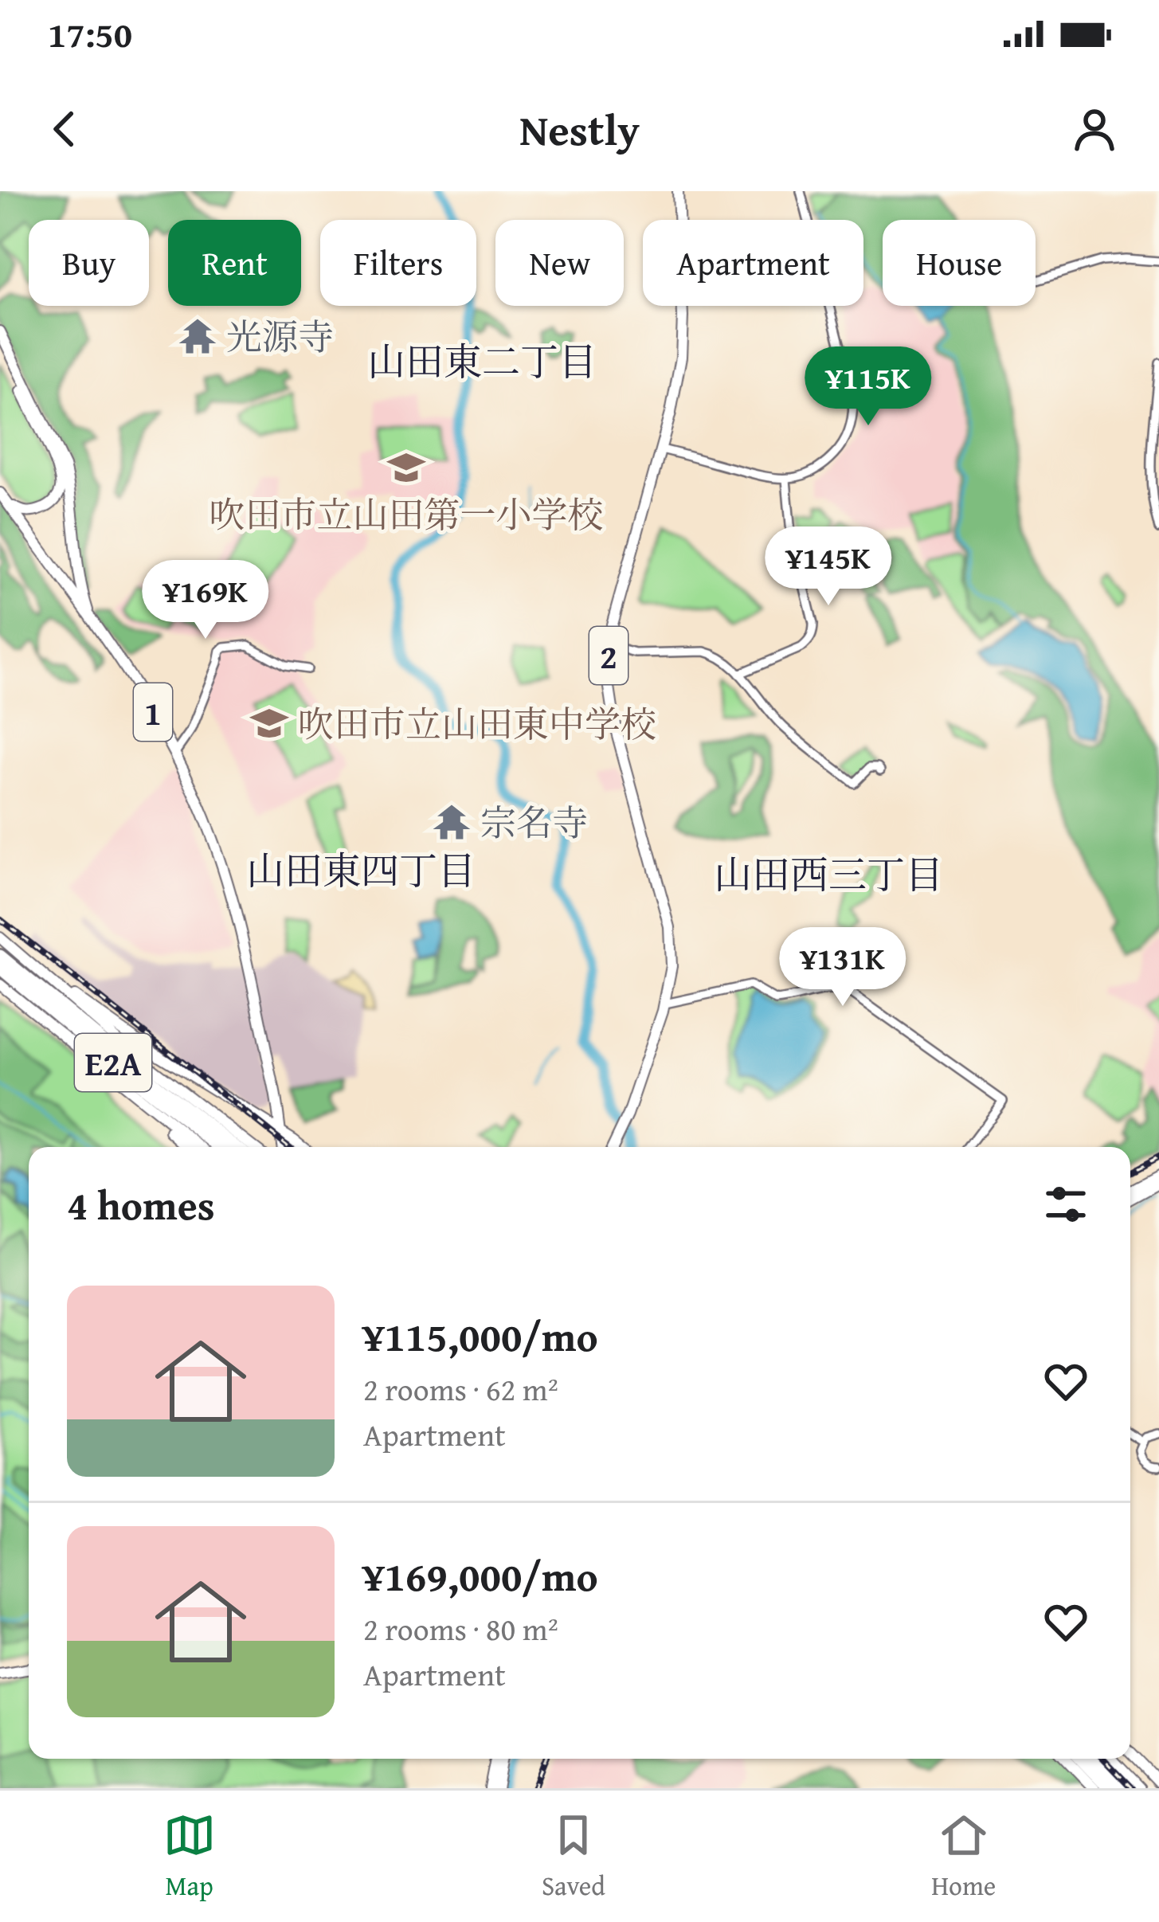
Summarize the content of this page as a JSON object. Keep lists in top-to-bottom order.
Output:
{
  "streets": {
    "highway": ["E2A"],
    "main road": ["2", "1"]
  },
  "districts": ["山田東二丁目", "山田東四丁目", "山田西三丁目"],
  "places": {
    "temple": ["光源寺", "宗名寺"],
    "school or university": ["吹田市立山田第一小学校", "吹田市立山田東中学校"]
  },
  "page": {
    "status": "17:50",
    "header": "Nestly",
    "chip": [
      "Buy",
      "Rent",
      "Filters",
      "New",
      "Apartment",
      "House"
    ],
    "price": [
      "¥115K",
      "¥145K",
      "¥169K",
      "¥131K"
    ],
    "heading": "4 homes",
    "list": [
      {
        "name": "¥115,000/mo",
        "note": "2 rooms · 62 m² · Apartment"
      },
      {
        "name": "¥169,000/mo",
        "note": "2 rooms · 80 m² · Apartment"
      }
    ],
    "tabs": ["Map", "Saved", "Home"]
  }
}
